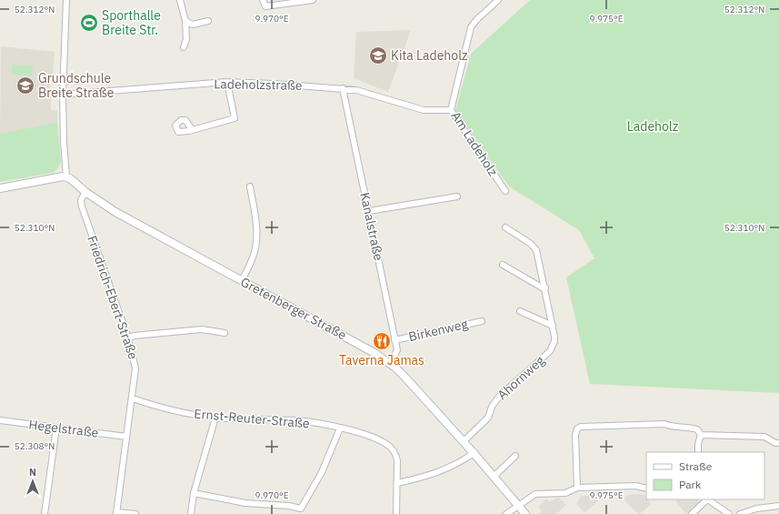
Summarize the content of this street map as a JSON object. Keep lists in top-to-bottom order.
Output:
{
  "streets": {
    "main road": ["Gretenberger Straße"],
    "street": [
      "Ladeholzstraße",
      "Am Ladeholz",
      "Kanalstraße",
      "Friedrich-Ebert-Straße",
      "Birkenweg",
      "Ahornweg",
      "Ernst-Reuter-Straße",
      "Hegelstraße"
    ]
  },
  "crossings": [
    ["Ladeholzstraße", "Am Ladeholz"],
    ["Ladeholzstraße", "Kanalstraße"],
    ["Kanalstraße", "Gretenberger Straße"],
    ["Kanalstraße", "Birkenweg"],
    ["Friedrich-Ebert-Straße", "Gretenberger Straße"],
    ["Friedrich-Ebert-Straße", "Ernst-Reuter-Straße"],
    ["Friedrich-Ebert-Straße", "Hegelstraße"],
    ["Gretenberger Straße", "Ahornweg"]
  ],
  "parks": ["Ladeholz"],
  "places": {
    "sports": ["Sporthalle Breite Str."],
    "school or university": ["Kita Ladeholz", "Grundschule Breite Straße"],
    "restaurant": ["Taverna Jamas"]
  },
  "legend": ["Straße", "Park"],
  "north": "top",
  "coordinates": [
    "52.312°N",
    "9.970°E",
    "9.975°E",
    "52.310°N",
    "52.308°N"
  ]
}
